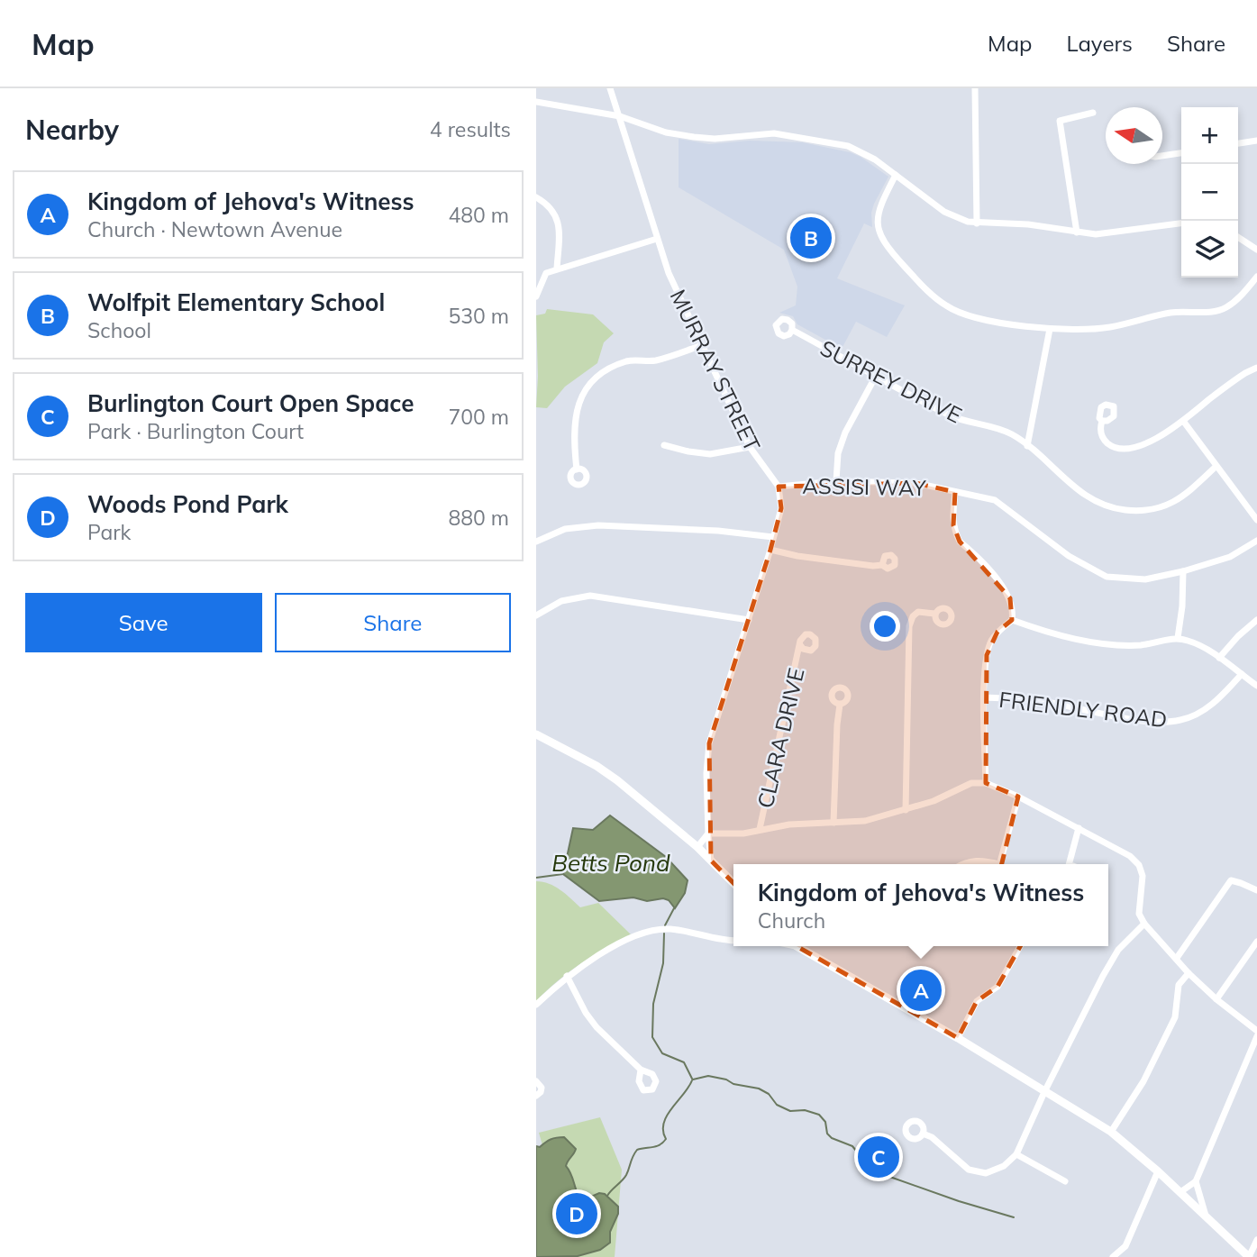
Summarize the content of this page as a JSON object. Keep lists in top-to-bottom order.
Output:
{
  "streets": {
    "street": [
      "MURRAY STREET",
      "SURREY DRIVE",
      "ASSISI WAY",
      "FRIENDLY ROAD",
      "CLARA DRIVE"
    ]
  },
  "crossings": [
    ["MURRAY STREET", "ASSISI WAY"]
  ],
  "water": ["Betts Pond"],
  "north": "left",
  "page": {
    "header": "Map",
    "nav": ["Map", "Layers", "Share"],
    "heading": ["Nearby", "4 results"],
    "map_buttons": ["+", "−"],
    "list": [
      {
        "mark": "A",
        "name": "Kingdom of Jehova's Witness",
        "note": "Church · Newtown Avenue",
        "value": "480 m"
      },
      {
        "mark": "B",
        "name": "Wolfpit Elementary School",
        "note": "School",
        "value": "530 m"
      },
      {
        "mark": "C",
        "name": "Burlington Court Open Space",
        "note": "Park · Burlington Court",
        "value": "700 m"
      },
      {
        "mark": "D",
        "name": "Woods Pond Park",
        "note": "Park",
        "value": "880 m"
      }
    ],
    "pins": [
      "B",
      "A",
      "C",
      "D"
    ],
    "buttons": ["Save", "Share"],
    "popup": ["Kingdom of Jehova's Witness", "Church"]
  }
}
